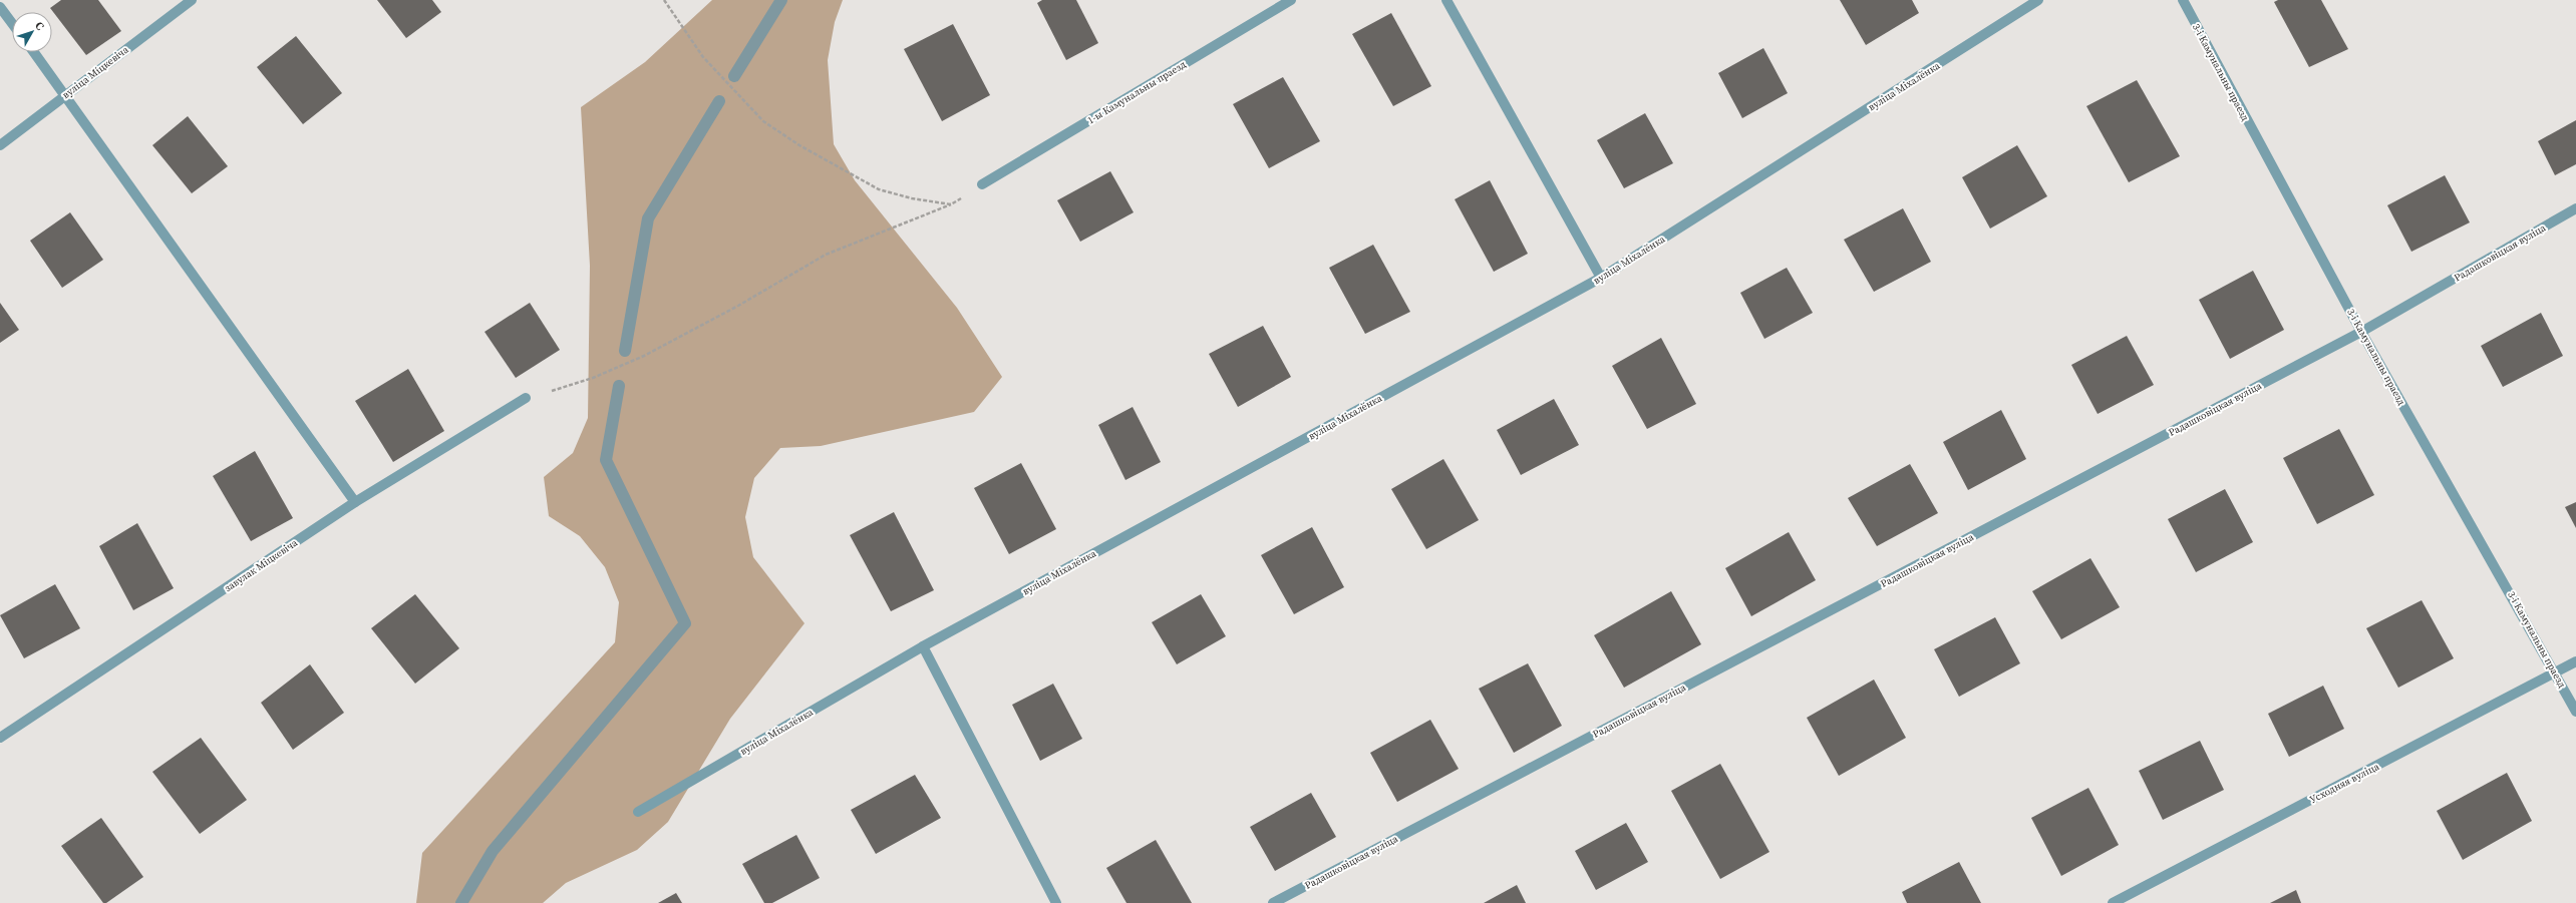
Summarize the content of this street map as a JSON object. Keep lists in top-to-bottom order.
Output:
{
  "streets": {
    "street": [
      "вуліца Міцкевіча",
      "3-і Камунальны праезд",
      "вуліца Міхалёнка",
      "1-ы Камунальны праезд",
      "Радашковіцкая вуліца",
      "завулак Міцкевіча",
      "Усходняя вуліца"
    ]
  },
  "crossings": [
    ["3-і Камунальны праезд", "Радашковіцкая вуліца"],
    ["3-і Камунальны праезд", "Усходняя вуліца"]
  ],
  "north": "top right"
}
